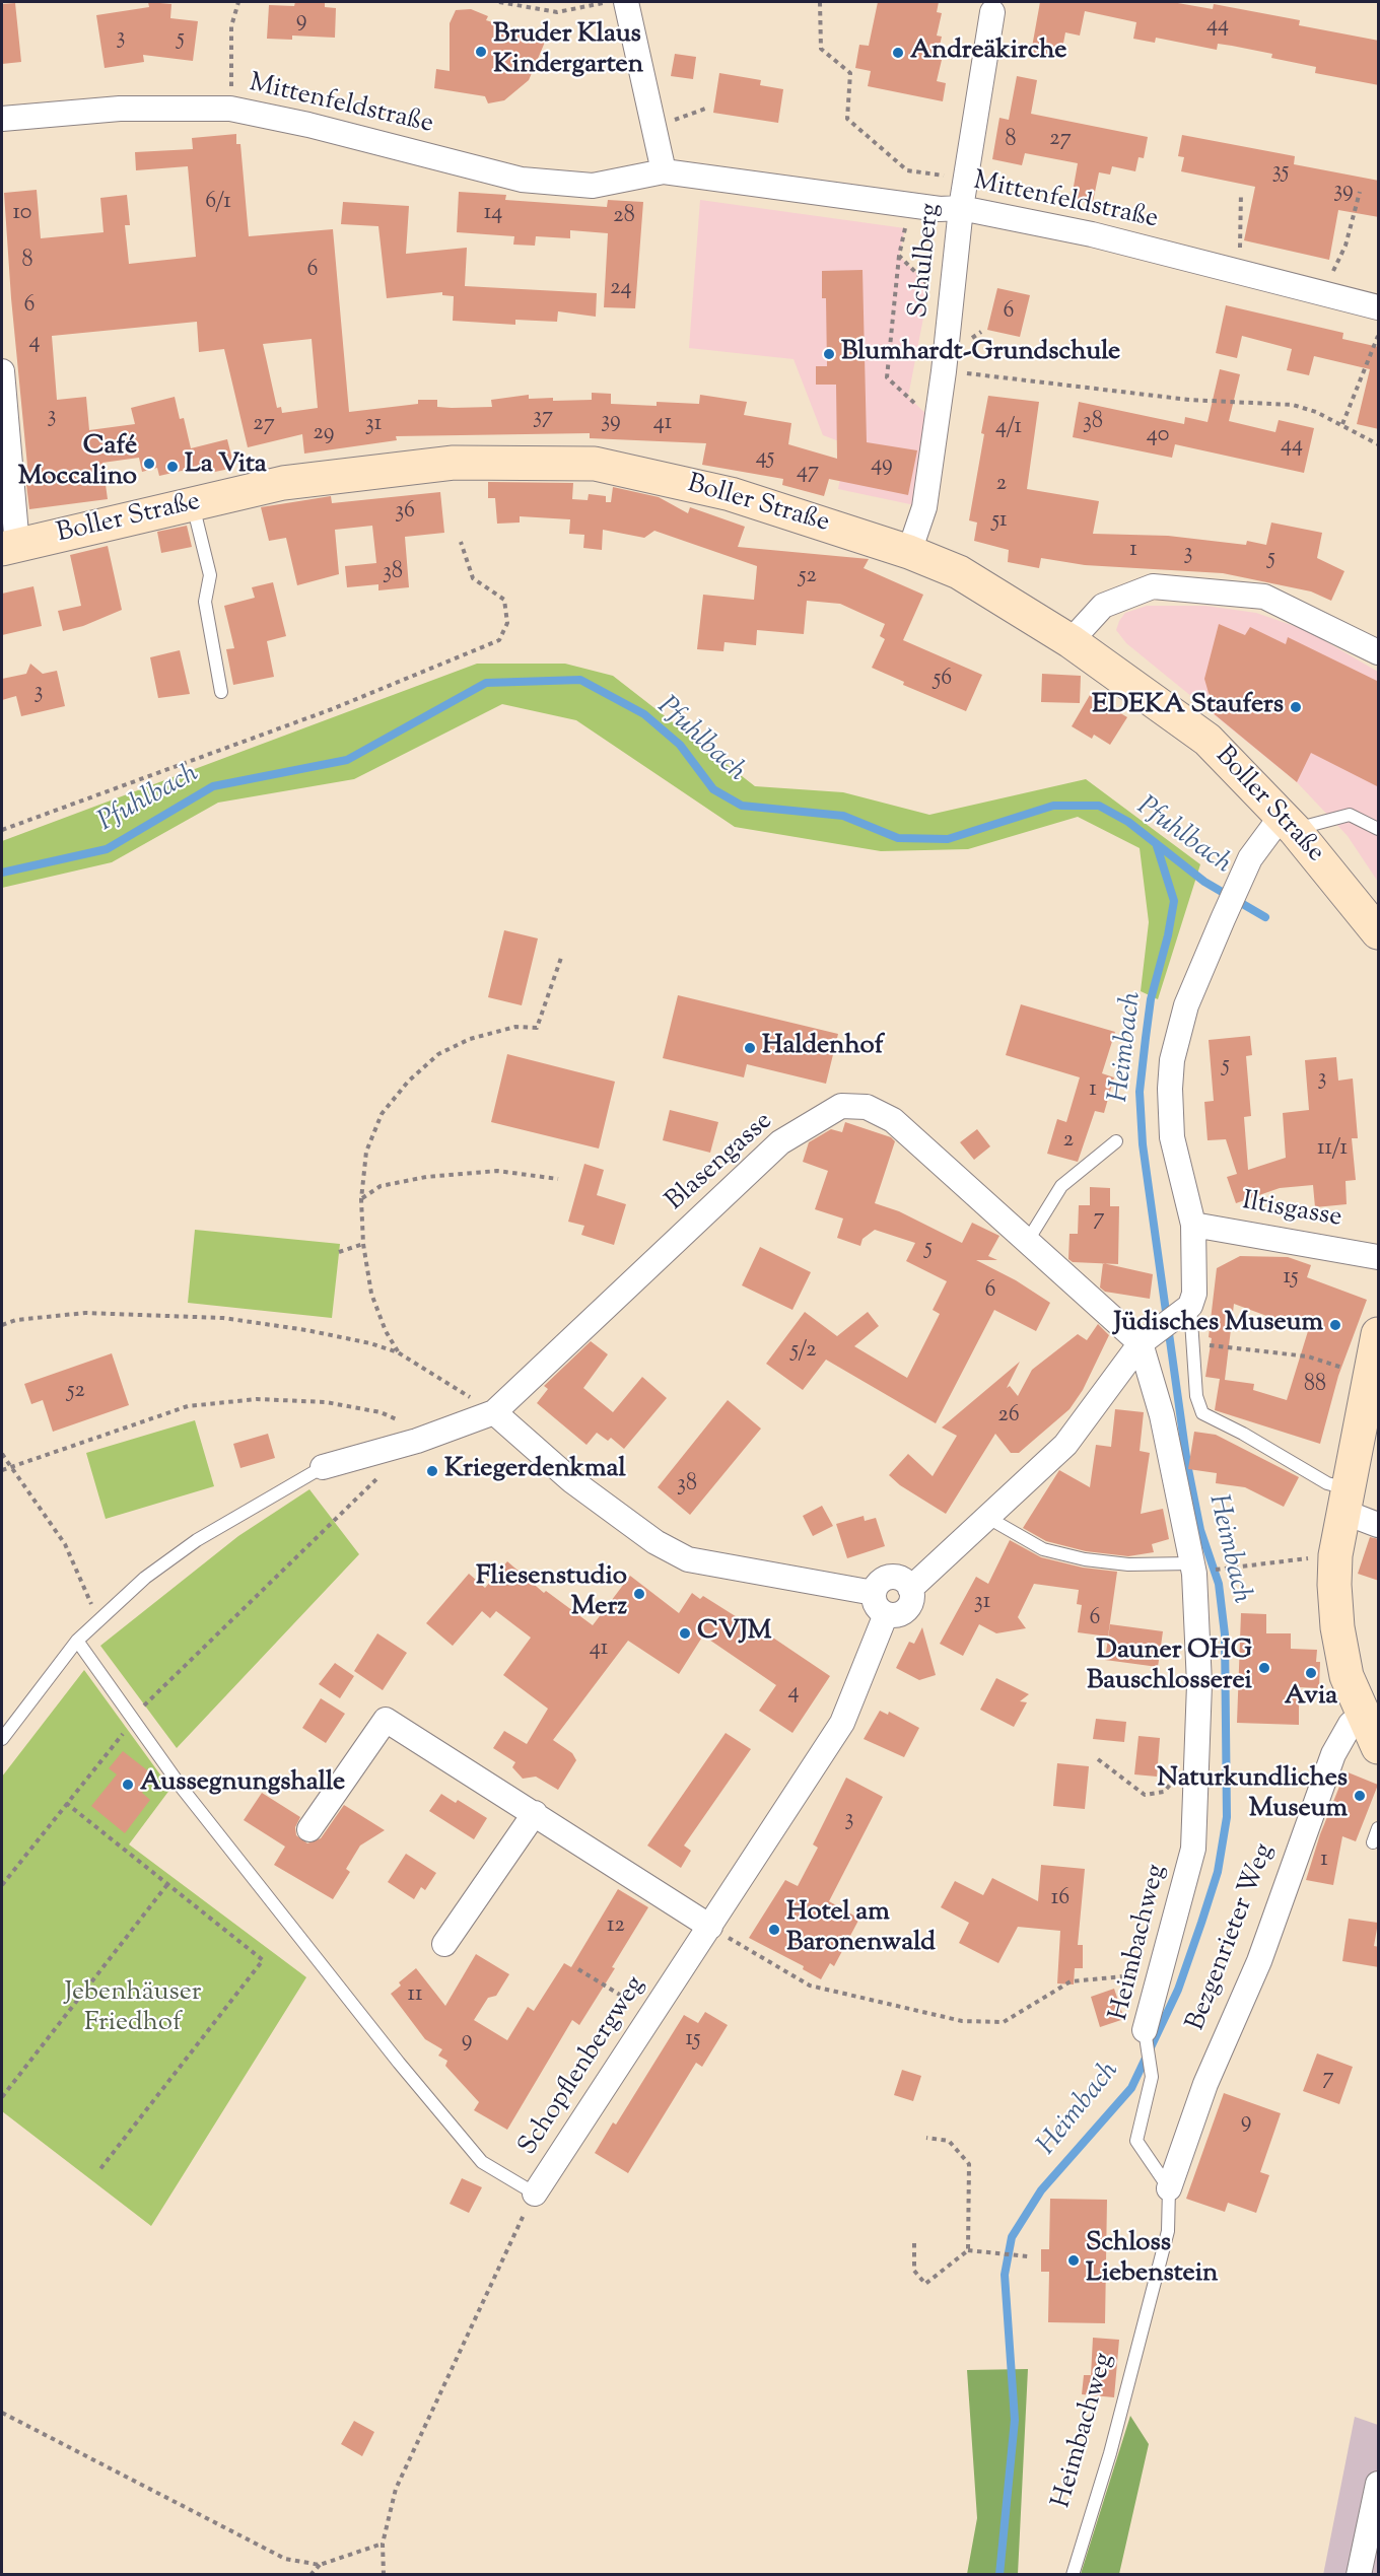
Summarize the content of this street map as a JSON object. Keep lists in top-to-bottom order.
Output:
{
  "streets": {
    "main road": ["Boller Straße"],
    "street": [
      "Mittenfeldstraße",
      "Schulberg",
      "Blasengasse",
      "Iltisgasse",
      "Bezgenrieter Weg",
      "Heimbachweg",
      "Schopflenbergweg"
    ]
  },
  "crossings": [
    ["Mittenfeldstraße", "Schulberg"],
    ["Schulberg", "Boller Straße"],
    ["Blasengasse", "Heimbachweg"],
    ["Bezgenrieter Weg", "Heimbachweg"]
  ],
  "water": ["Pfuhlbach", "Heimbach"],
  "parks": ["Jebenhäuser Friedhof"],
  "places": [
    "Bruder Klaus Kindergarten",
    "Andreäkirche",
    "Blumhardt-Grundschule",
    "Café Moccalino",
    "La Vita",
    "EDEKA Staufers",
    "Haldenhof",
    "Jüdisches Museum",
    "Kriegerdenkmal",
    "Fliesenstudio Merz",
    "CVJM",
    "Dauner OHG Bauschlosserei",
    "Avia",
    "Aussegnungshalle",
    "Naturkundliches Museum",
    "Hotel am Baronenwald",
    "Schloss Liebenstein"
  ],
  "house_numbers": [
    "9",
    "44",
    "3",
    "5",
    "27",
    "8",
    "35",
    "39",
    "6/1",
    "10",
    "14",
    "28",
    "8",
    "6",
    "24",
    "6",
    "6",
    "4",
    "3",
    "37",
    "39",
    "38",
    "41",
    "27",
    "31",
    "4/1",
    "29",
    "40",
    "44",
    "45",
    "49",
    "47",
    "2",
    "36",
    "51",
    "1",
    "3",
    "5",
    "38",
    "52",
    "56",
    "3",
    "5",
    "3",
    "1",
    "2",
    "11/1",
    "7",
    "5",
    "15",
    "6",
    "5/2",
    "88",
    "52",
    "26",
    "38",
    "31",
    "6",
    "41",
    "4",
    "3",
    "1",
    "16",
    "12",
    "11",
    "15",
    "9",
    "7",
    "9"
  ]
}
